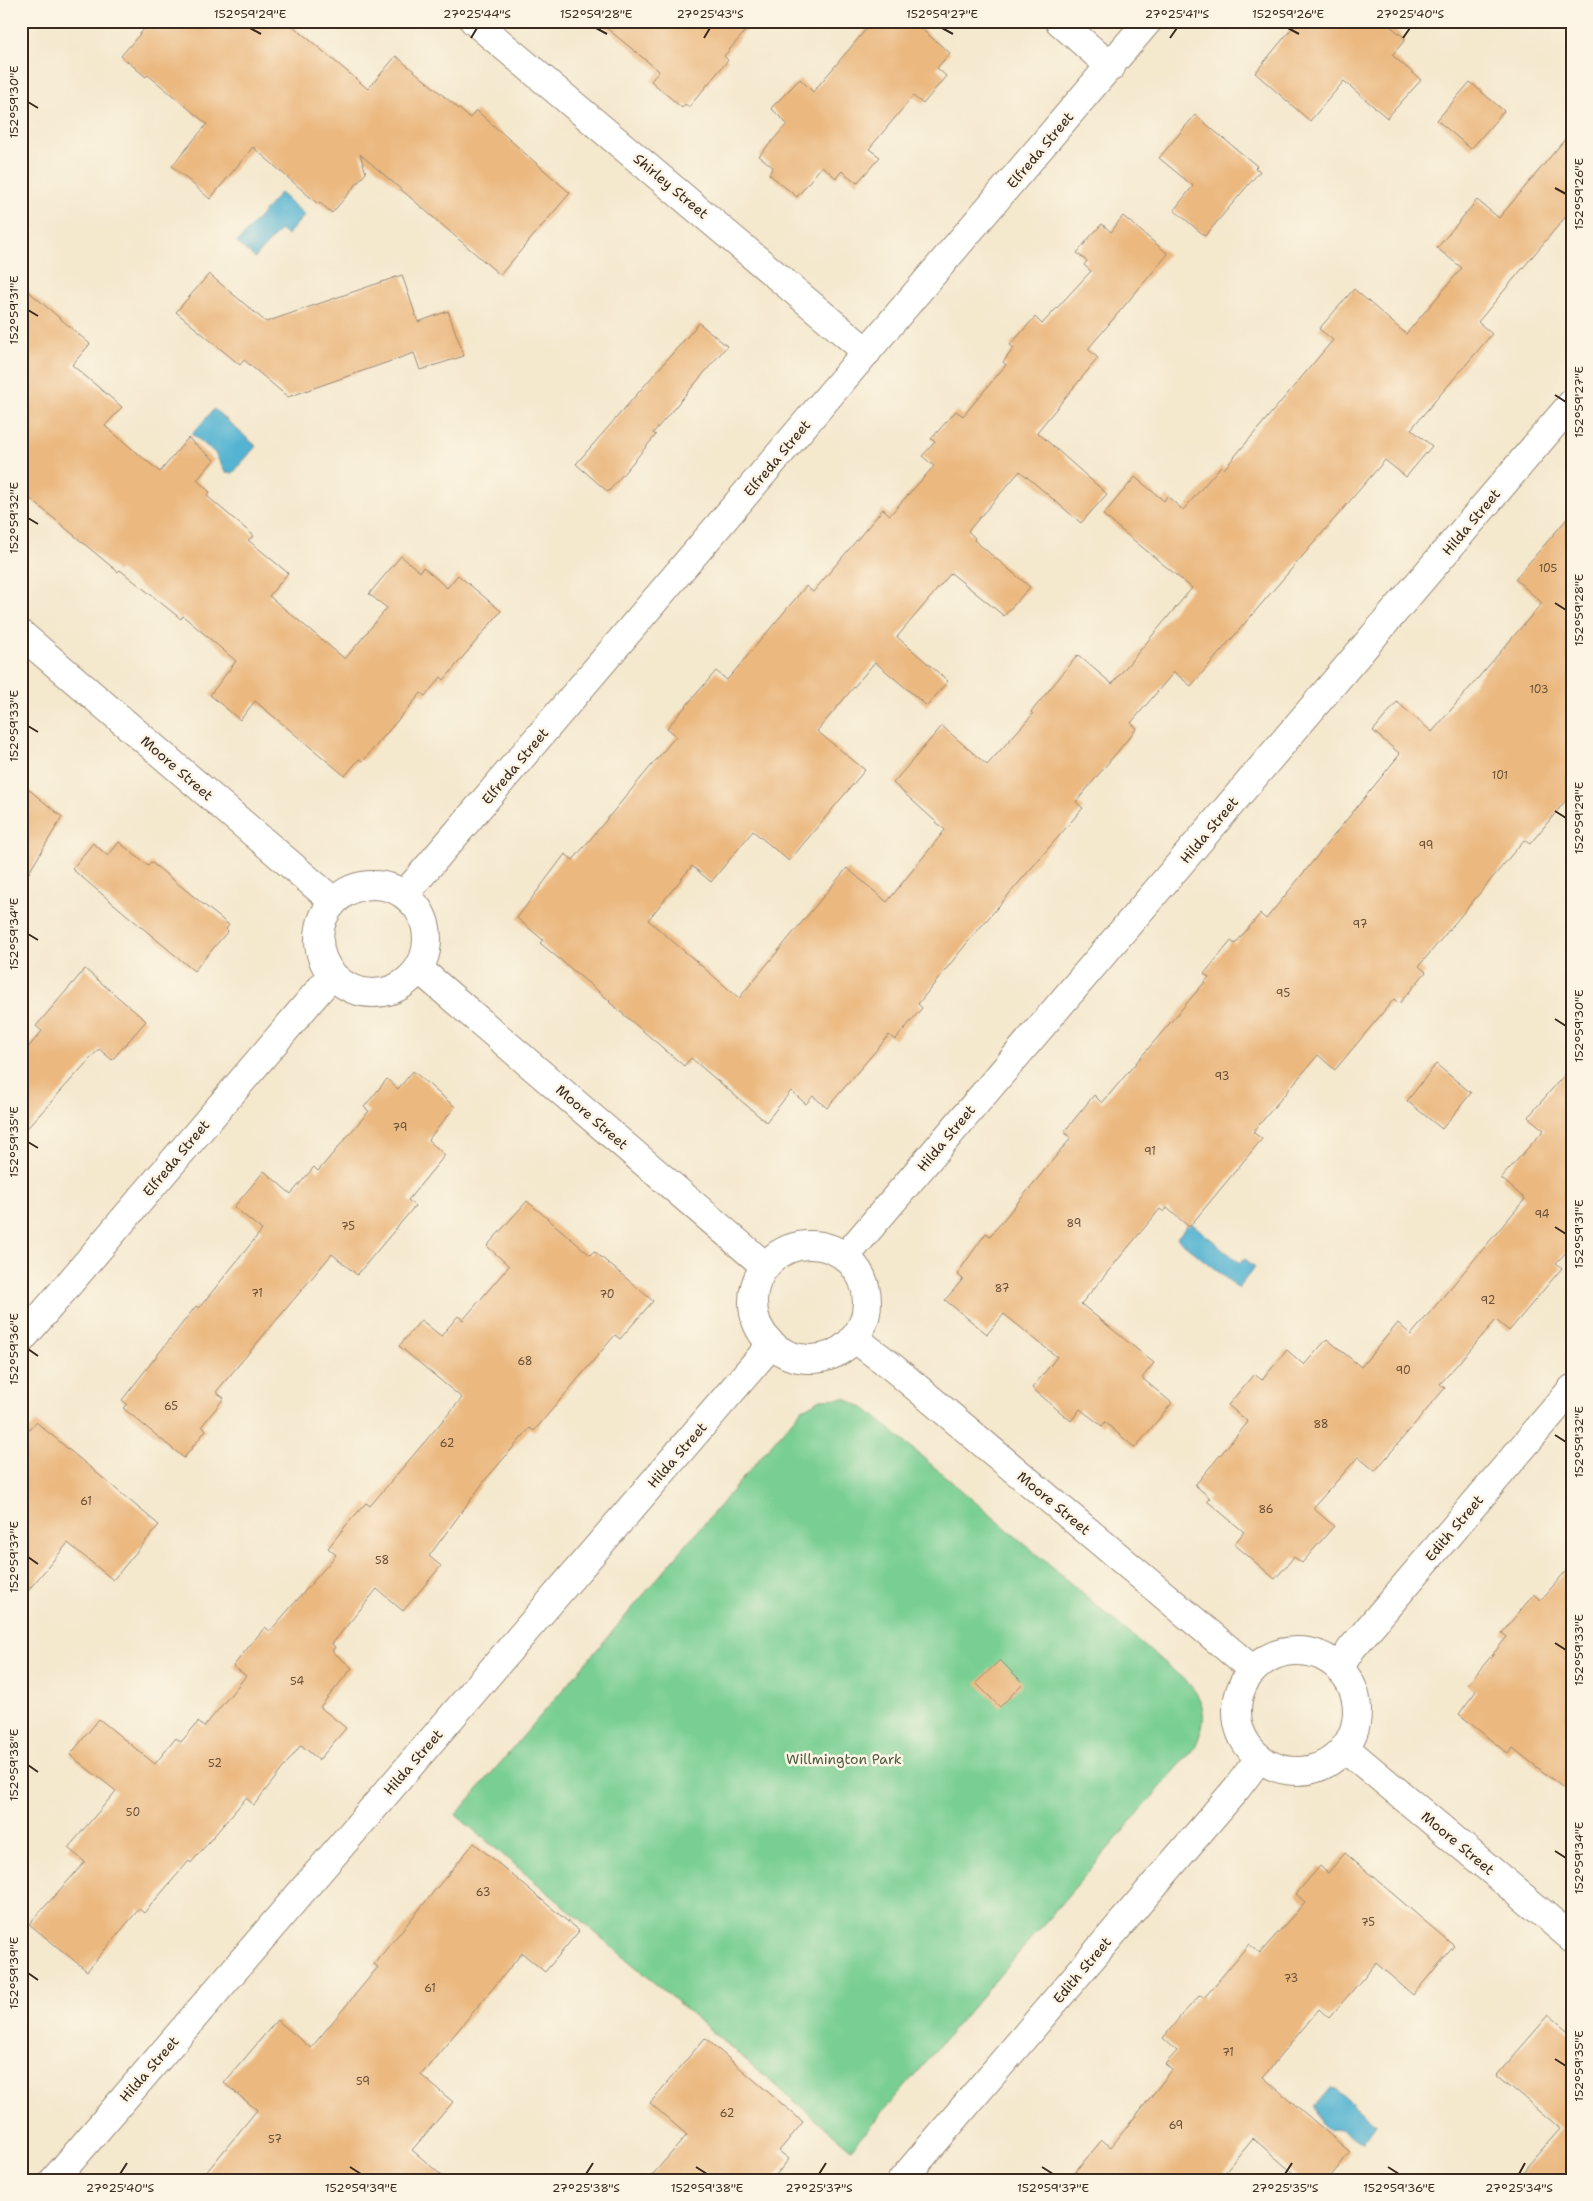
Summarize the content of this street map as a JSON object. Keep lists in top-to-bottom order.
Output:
{
  "streets": {
    "street": [
      "Elfreda Street",
      "Shirley Street",
      "Hilda Street",
      "Moore Street",
      "Edith Street"
    ]
  },
  "crossings": [
    ["Elfreda Street", "Shirley Street"],
    ["Elfreda Street", "Moore Street"],
    ["Hilda Street", "Moore Street"],
    ["Moore Street", "Edith Street"]
  ],
  "parks": ["Willmington Park"],
  "house_numbers": [
    "105",
    "103",
    "101",
    "99",
    "97",
    "95",
    "93",
    "79",
    "91",
    "94",
    "89",
    "75",
    "87",
    "71",
    "70",
    "92",
    "68",
    "90",
    "65",
    "88",
    "62",
    "61",
    "86",
    "58",
    "54",
    "52",
    "50",
    "63",
    "75",
    "73",
    "61",
    "71",
    "59",
    "62",
    "69",
    "57"
  ],
  "coordinates": [
    "152°59'29\"E",
    "27°25'44\"S",
    "152°59'28\"E",
    "27°25'43\"S",
    "152°59'27\"E",
    "27°25'41\"S",
    "152°59'26\"E",
    "27°25'40\"S",
    "152°59'30\"E",
    "152°59'31\"E",
    "152°59'32\"E",
    "152°59'33\"E",
    "152°59'34\"E",
    "152°59'35\"E",
    "152°59'36\"E",
    "152°59'37\"E",
    "152°59'38\"E",
    "152°59'39\"E",
    "27°25'38\"S",
    "27°25'37\"S",
    "27°25'35\"S",
    "27°25'34\"S"
  ]
}
